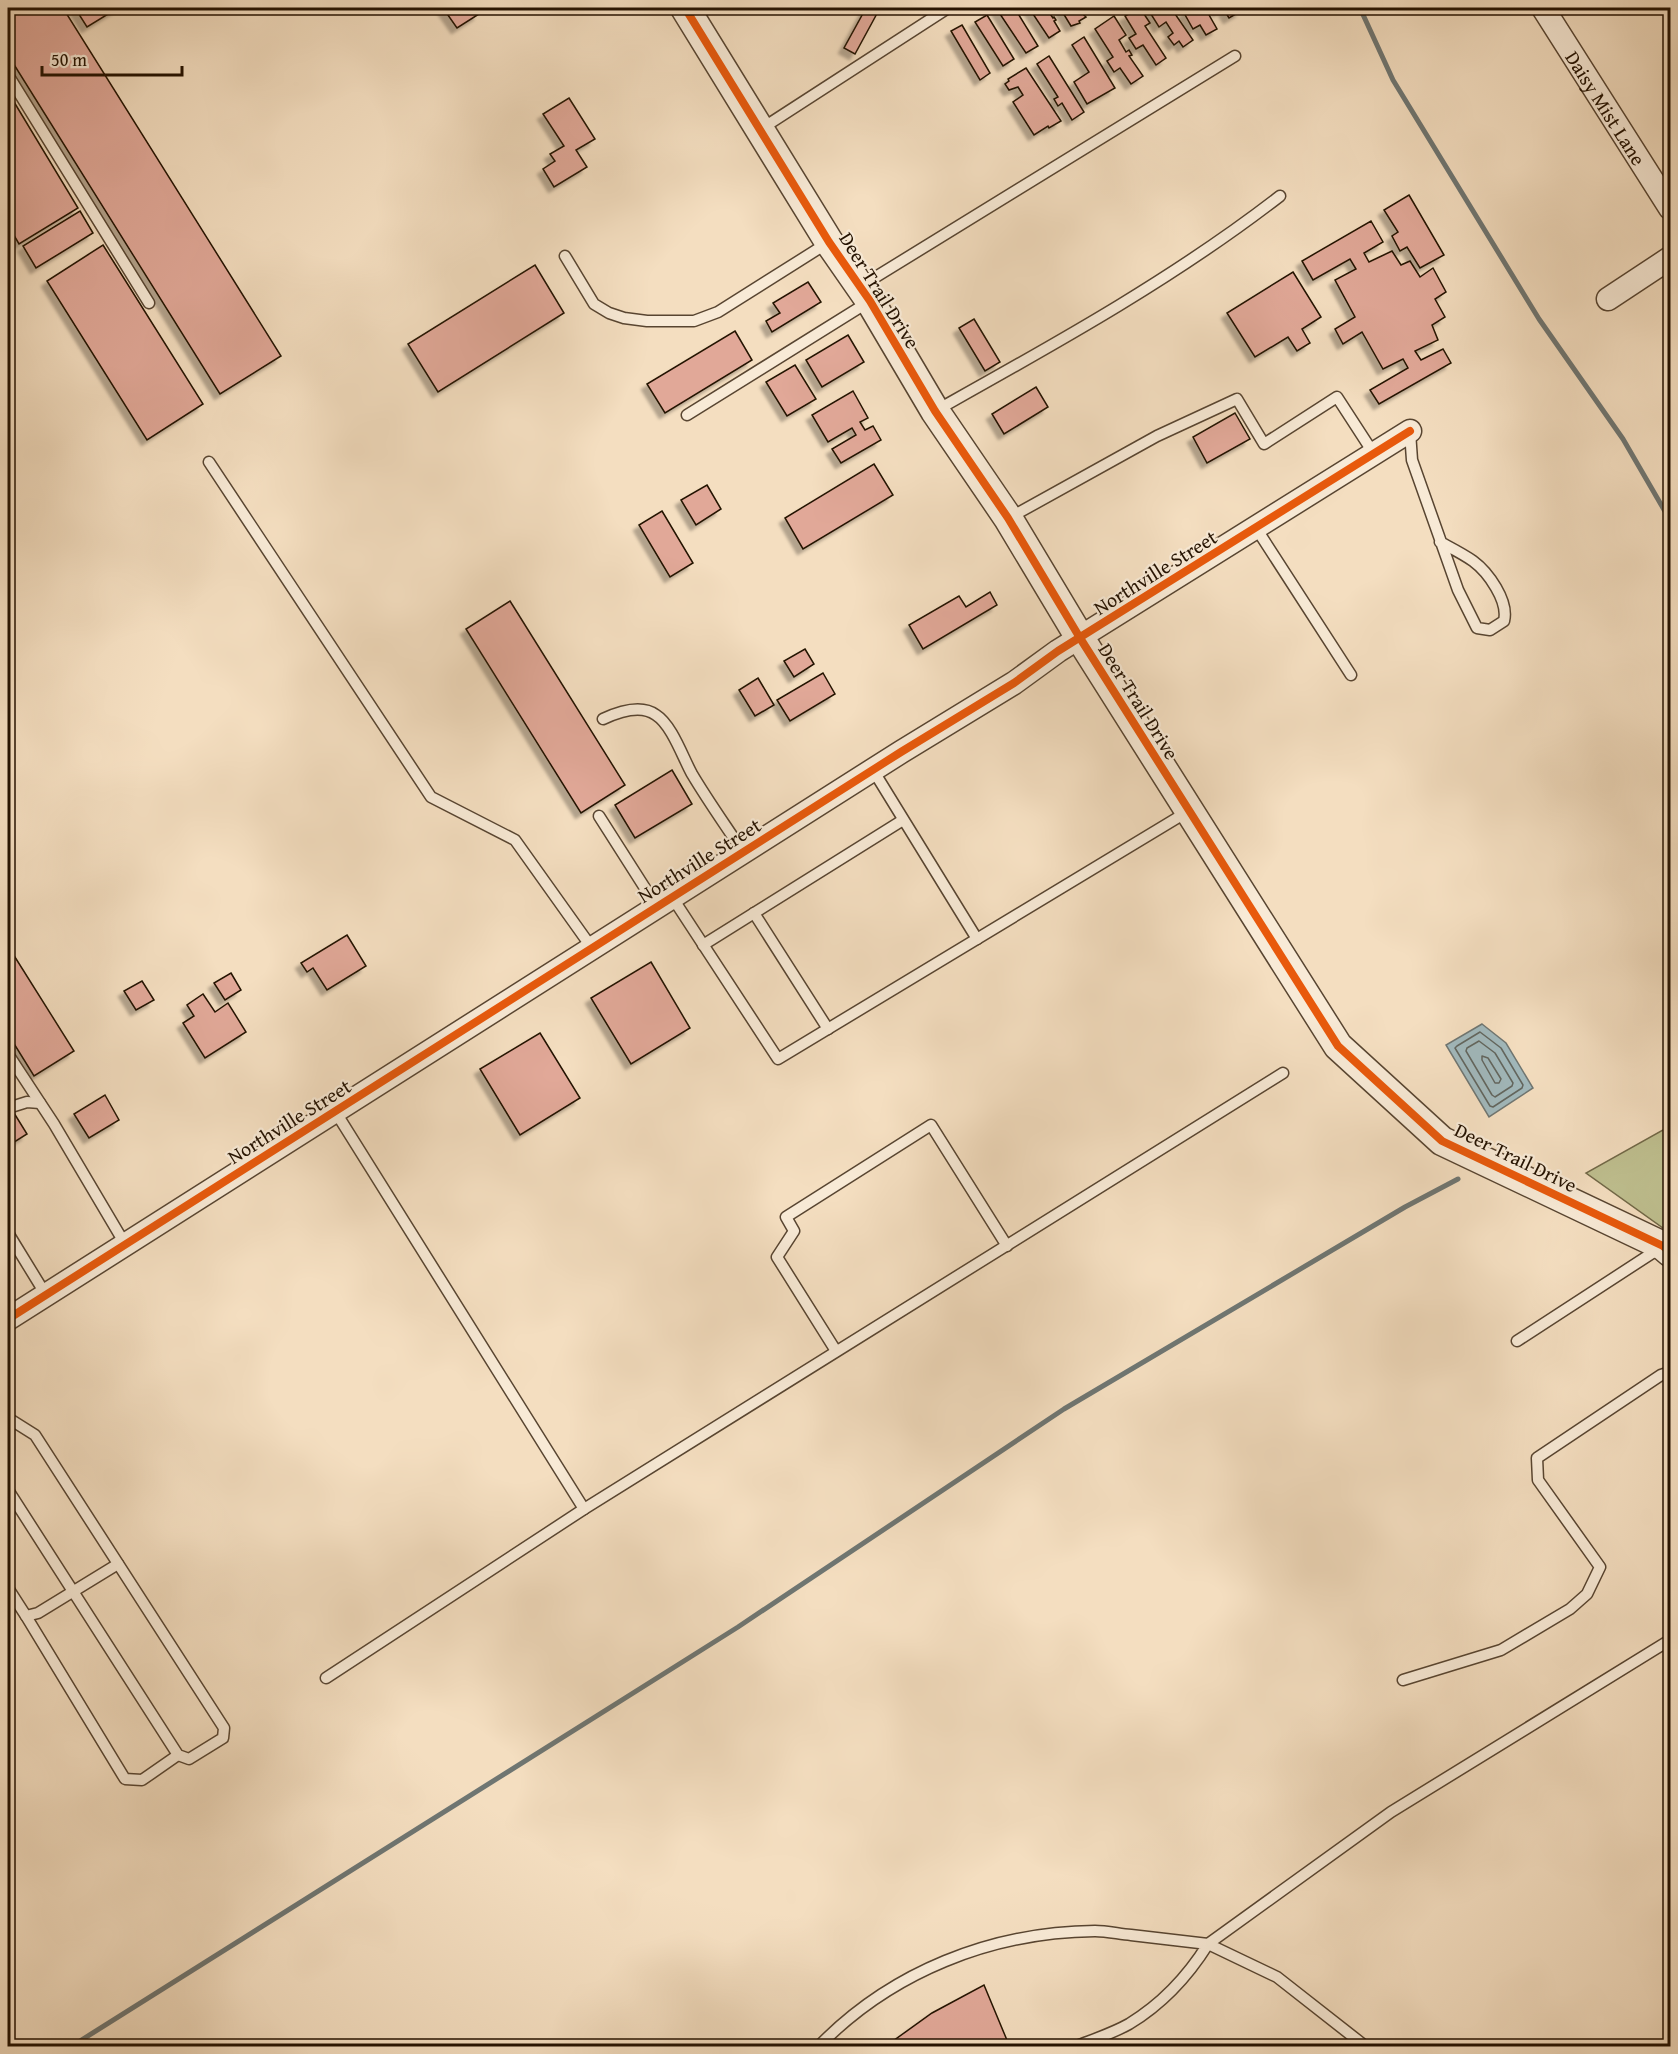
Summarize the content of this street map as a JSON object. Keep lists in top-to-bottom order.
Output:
{
  "streets": {
    "street": ["Daisy Mist Lane", "Deer Trail Drive", "Northville Street"]
  },
  "crossings": [
    ["Deer Trail Drive", "Northville Street"]
  ],
  "scale_bar": "50 m"
}
